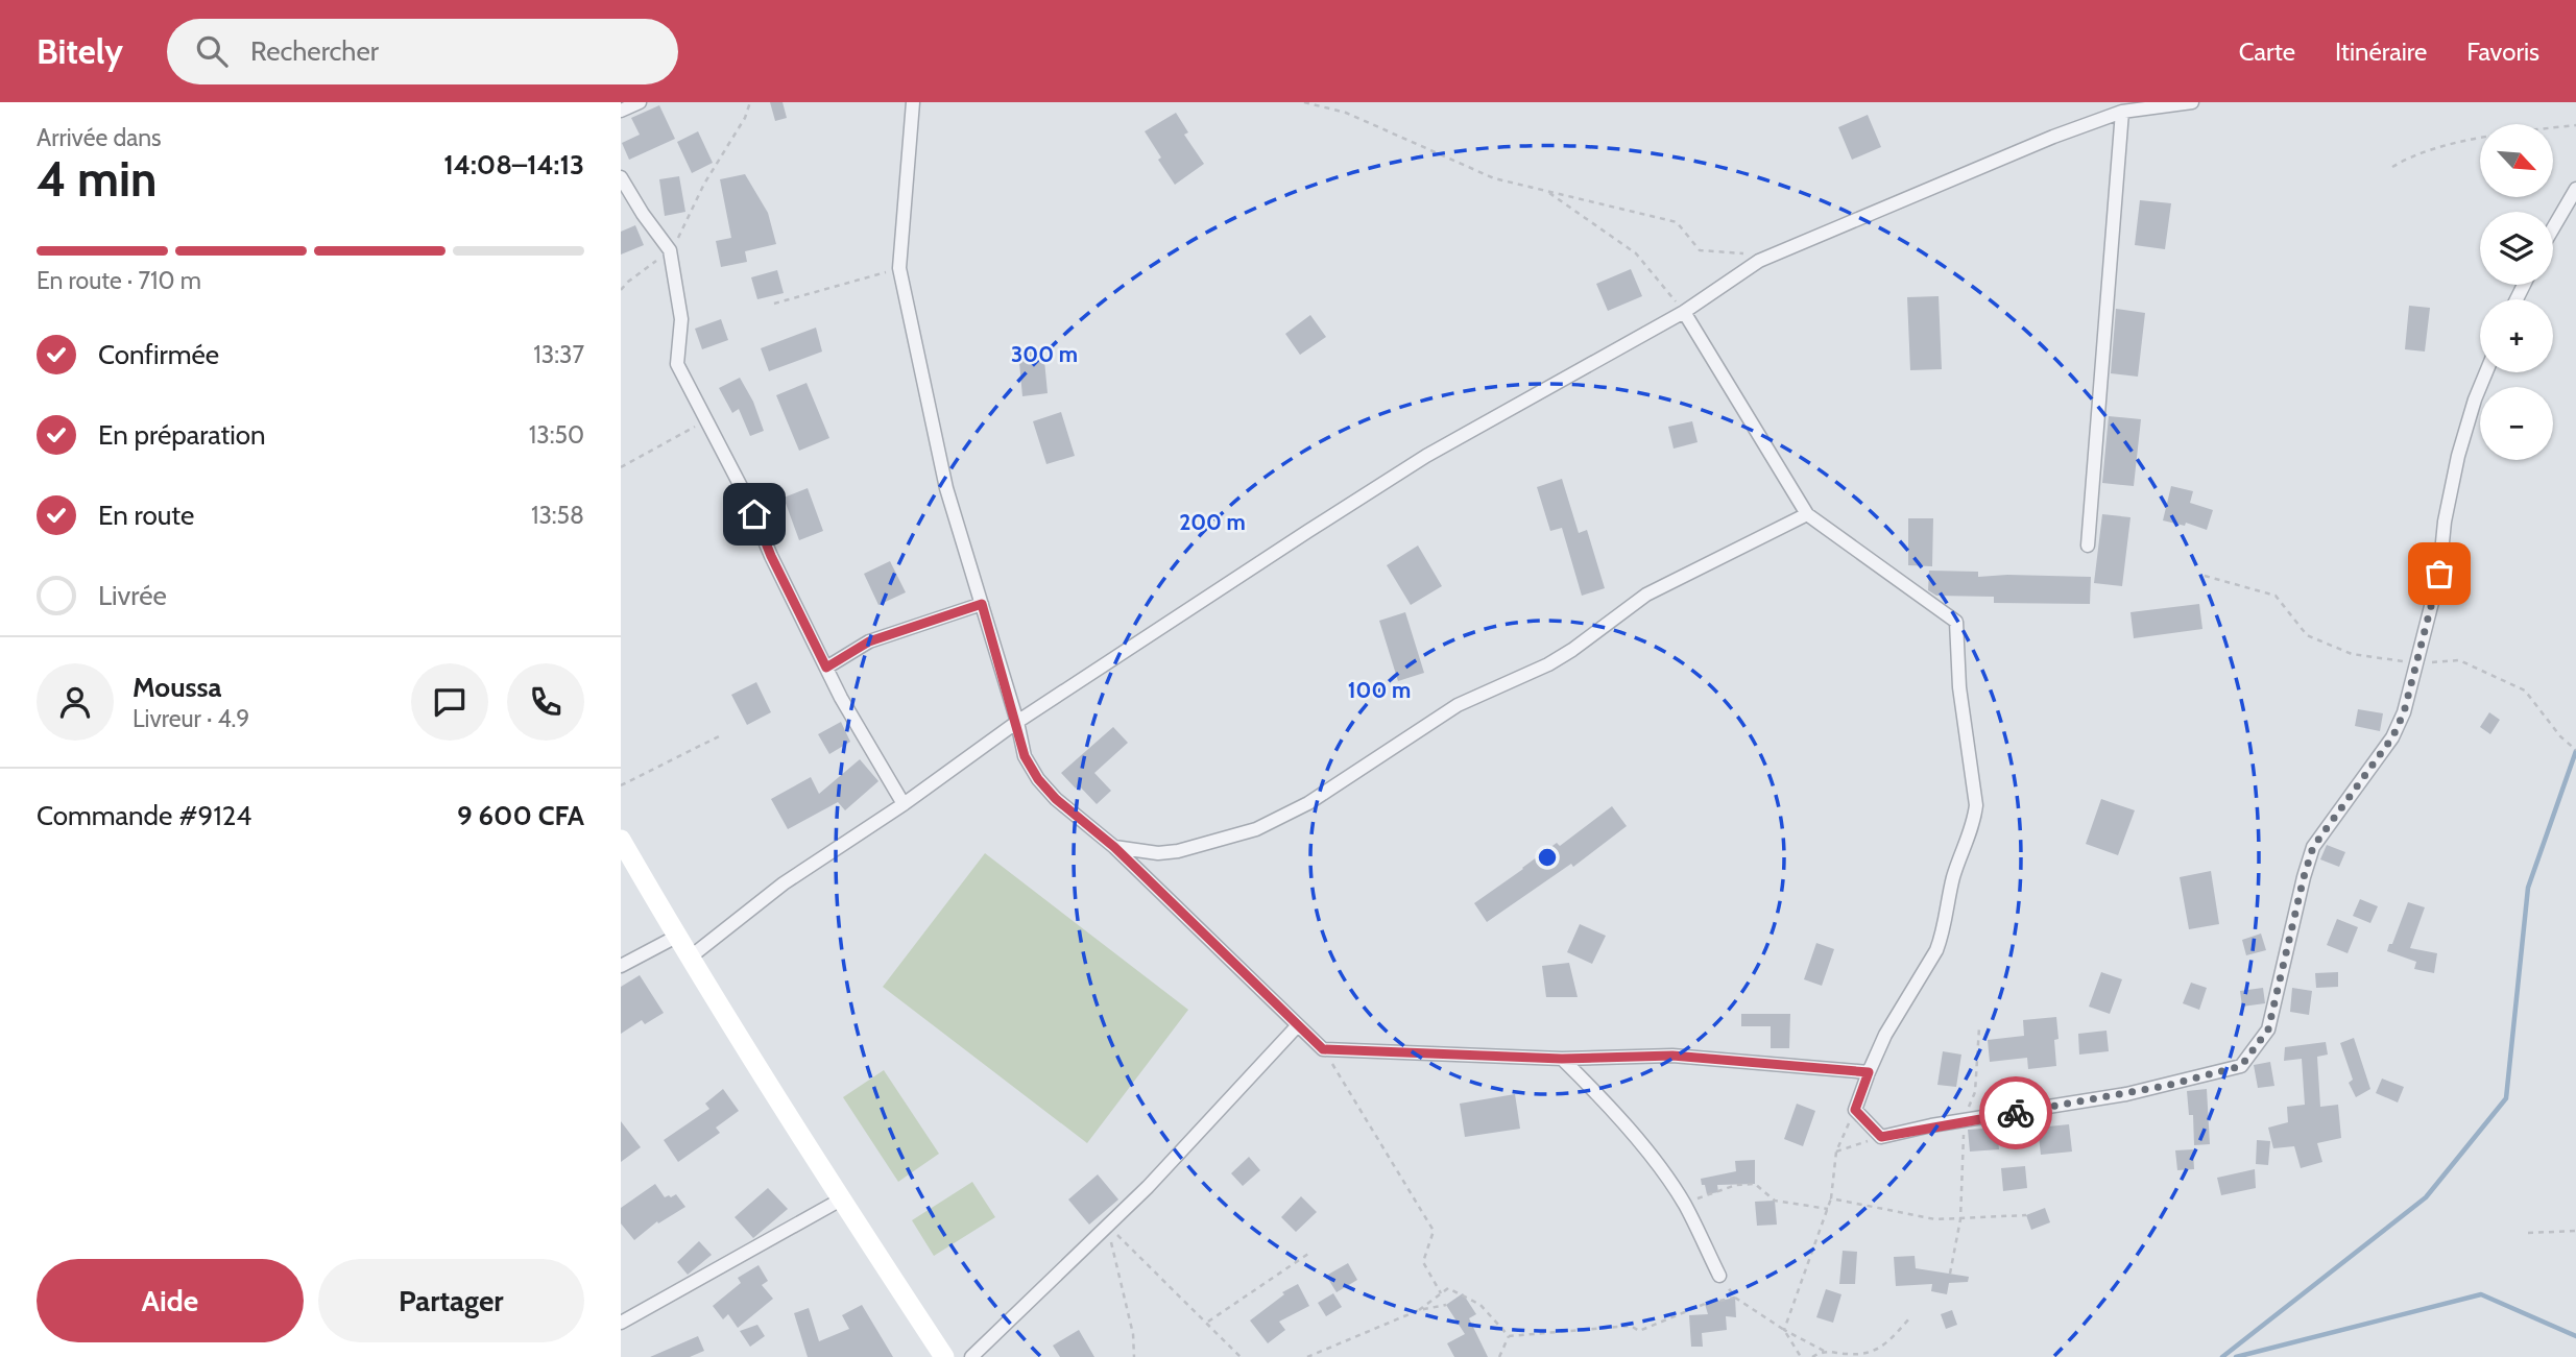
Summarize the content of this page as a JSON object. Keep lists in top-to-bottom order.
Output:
{
  "north": "bottom right",
  "page": {
    "header": "Bitely",
    "search": "Rechercher",
    "nav": ["Carte", "Itinéraire", "Favoris"],
    "heading": ["4 min", "Arrivée dans", "14:08–14:13"],
    "panel": [
      "Moussa",
      "Livreur · 4.9",
      "Commande #9124",
      "9 600 CFA"
    ],
    "map_buttons": ["+", "−"],
    "bar": "En route · 710 m",
    "list": [
      ["Confirmée", "13:37"],
      ["En préparation", "13:50"],
      ["En route", "13:58"],
      "Livrée"
    ],
    "buttons": ["Aide", "Partager"]
  },
  "rings": ["300 m", "200 m", "100 m"]
}
